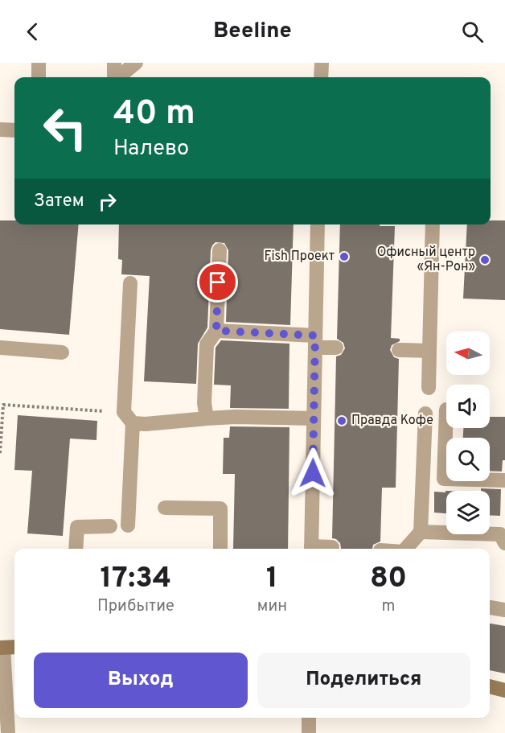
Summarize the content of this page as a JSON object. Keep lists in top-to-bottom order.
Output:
{
  "places": ["Fish Проект", "Офисный центр «Ян-Рон»", "Правда Кофе"],
  "north": "left",
  "page": {
    "header": "Beeline",
    "turn": ["40 m", "Налево"],
    "then": "Затем",
    "eta": [
      "17:34",
      "Прибытие",
      "1",
      "мин",
      "80",
      "m"
    ],
    "buttons": ["Выход", "Поделиться"]
  }
}
